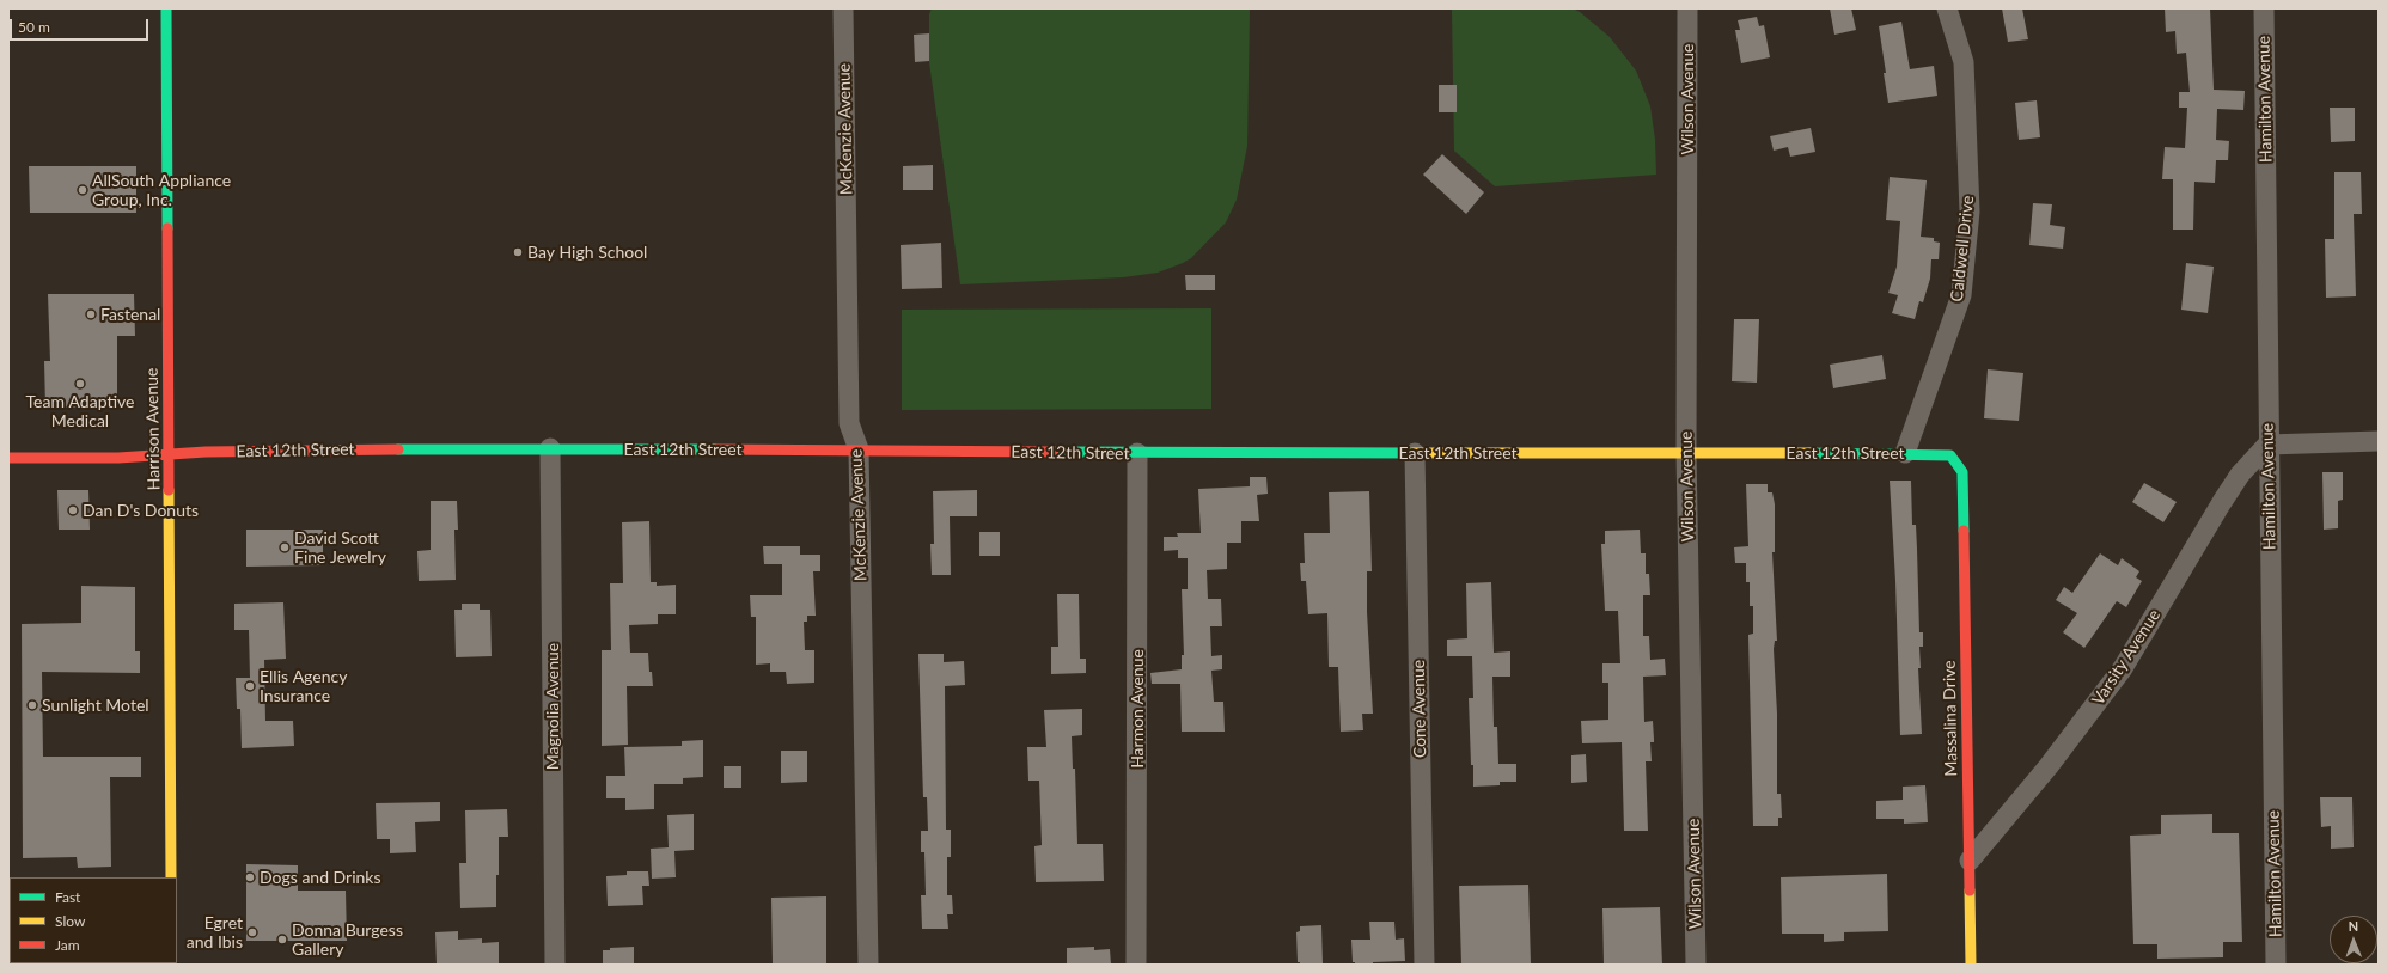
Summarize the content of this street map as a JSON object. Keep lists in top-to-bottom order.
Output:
{
  "streets": {
    "street": [
      "Wilson Avenue",
      "Hamilton Avenue",
      "McKenzie Avenue",
      "Caldwell Drive",
      "Harrison Avenue",
      "East 12th Street",
      "Varsity Avenue",
      "Magnolia Avenue",
      "Harmon Avenue",
      "Cone Avenue",
      "Massalina Drive"
    ]
  },
  "crossings": [
    ["Wilson Avenue", "East 12th Street"],
    ["Hamilton Avenue", "Varsity Avenue"],
    ["McKenzie Avenue", "East 12th Street"],
    ["Caldwell Drive", "East 12th Street"],
    ["Harrison Avenue", "East 12th Street"],
    ["East 12th Street", "Magnolia Avenue"],
    ["East 12th Street", "Harmon Avenue"],
    ["East 12th Street", "Cone Avenue"],
    ["East 12th Street", "Massalina Drive"],
    ["Varsity Avenue", "Massalina Drive"]
  ],
  "places": [
    "AllSouth Appliance Group, Inc.",
    "Bay High School",
    "Fastenal",
    "Team Adaptive Medical",
    "Dan D's Donuts",
    "David Scott Fine Jewelry",
    "Ellis Agency Insurance",
    "Sunlight Motel",
    "Dogs and Drinks",
    "Egret and Ibis",
    "Donna Burgess Gallery"
  ],
  "legend": ["Fast", "Slow", "Jam"],
  "scale_bar": "50 m",
  "north": "top"
}
